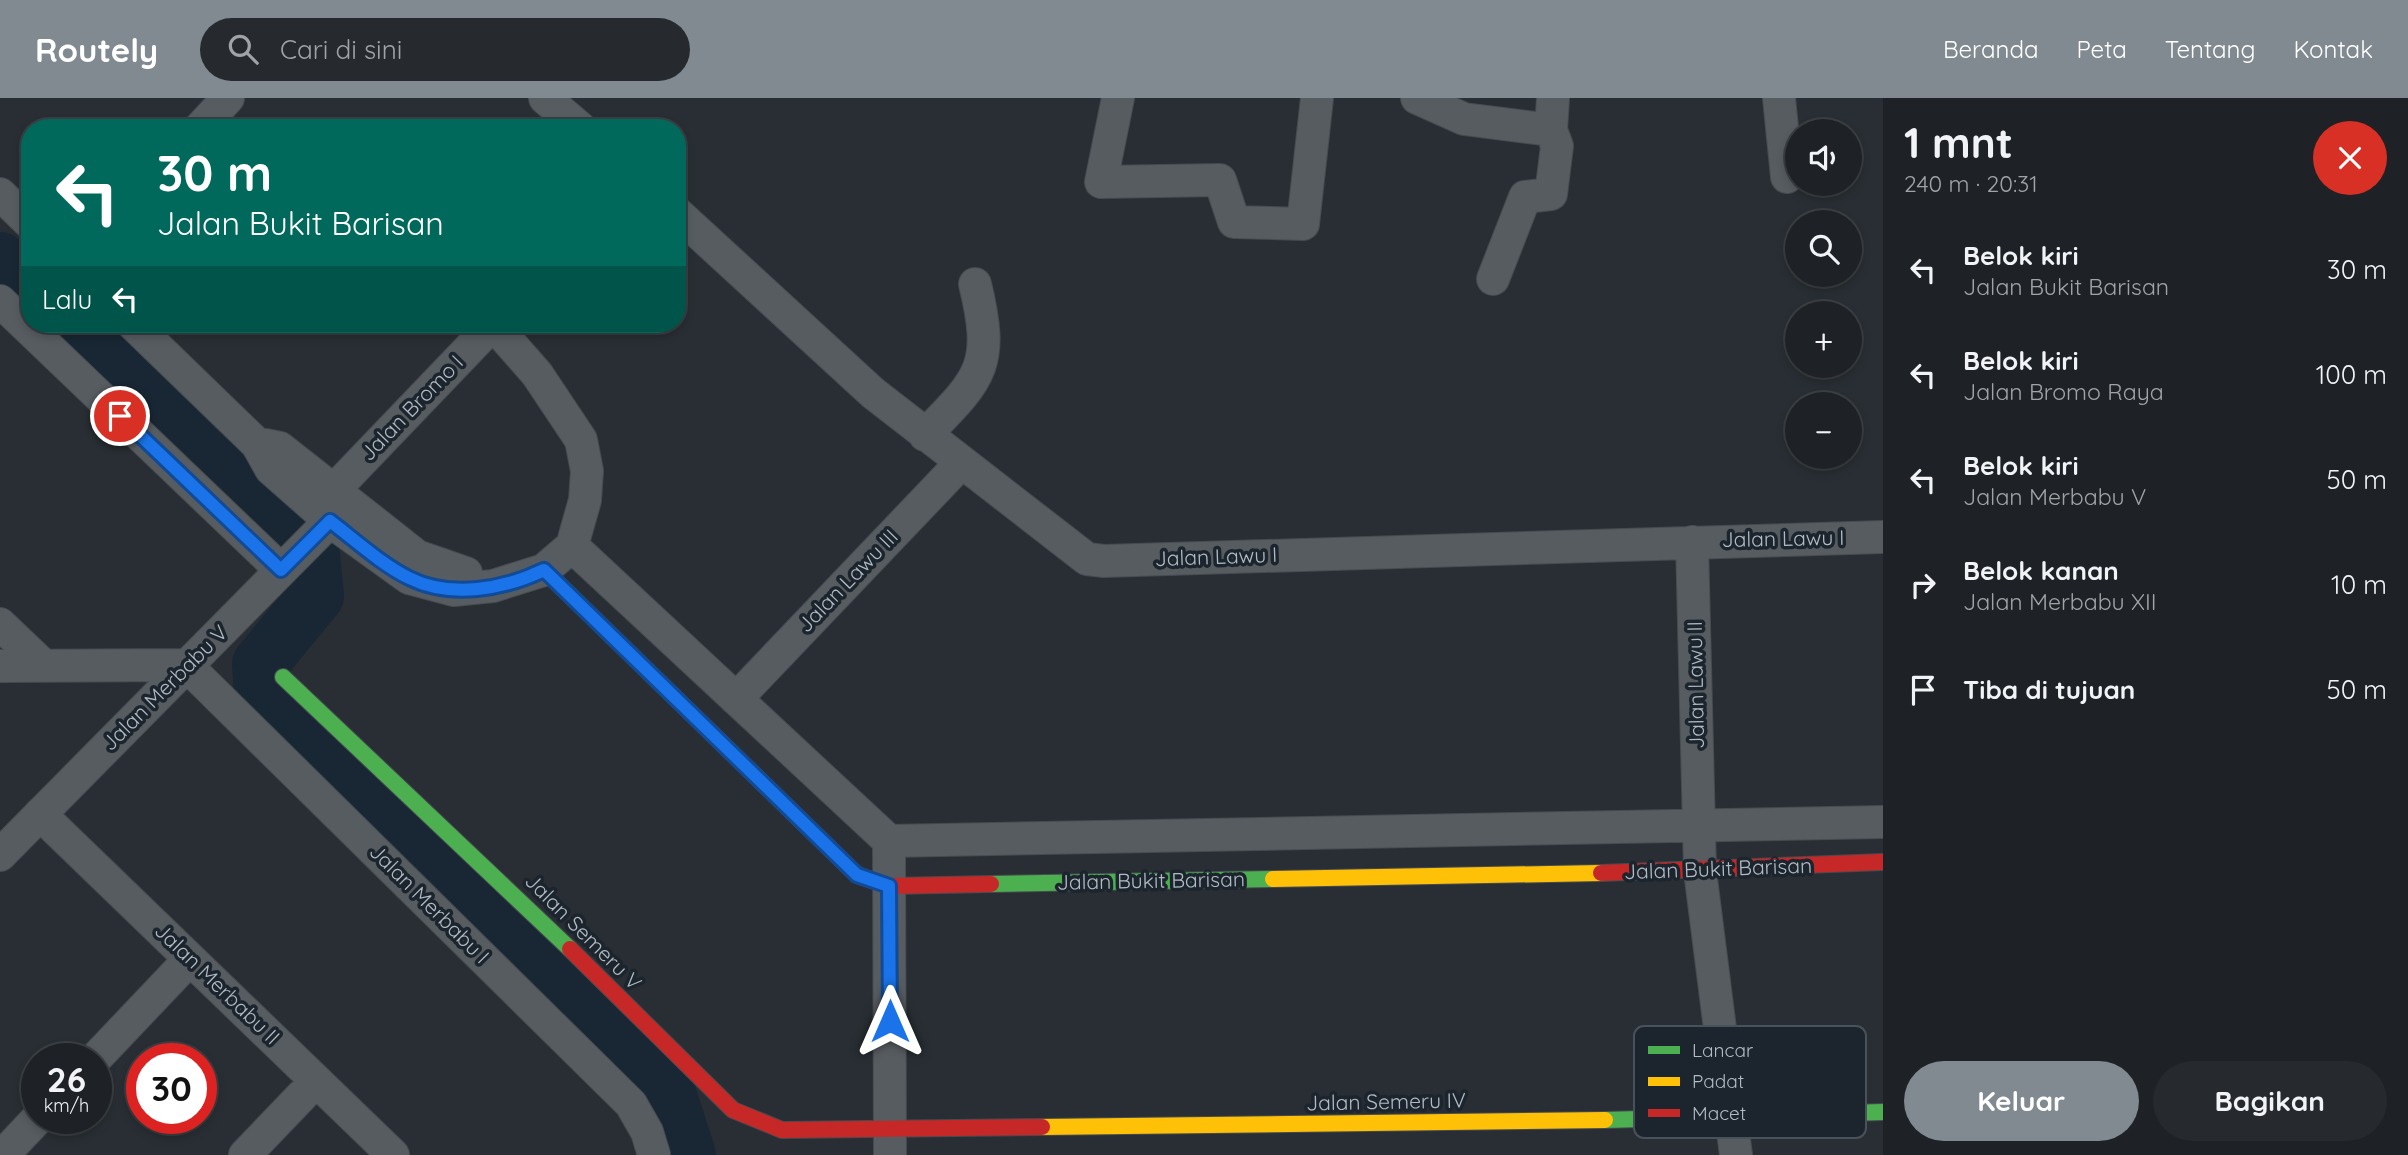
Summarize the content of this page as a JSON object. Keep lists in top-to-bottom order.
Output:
{
  "streets": {
    "street": [
      "Jalan Bromo I",
      "Jalan Lawu I",
      "Jalan Lawu III",
      "Jalan Lawu II",
      "Jalan Merbabu V",
      "Jalan Bukit Barisan",
      "Jalan Merbabu I",
      "Jalan Semeru V",
      "Jalan Merbabu II",
      "Jalan Semeru IV"
    ]
  },
  "crossings": [
    ["Jalan Bromo I", "Jalan Merbabu V"],
    ["Jalan Lawu I", "Jalan Lawu III"],
    ["Jalan Lawu I", "Jalan Lawu II"],
    ["Jalan Lawu II", "Jalan Bukit Barisan"],
    ["Jalan Merbabu V", "Jalan Merbabu I"],
    ["Jalan Merbabu V", "Jalan Merbabu II"],
    ["Jalan Semeru V", "Jalan Semeru IV"]
  ],
  "legend": ["Lancar", "Padat", "Macet"],
  "page": {
    "header": "Routely",
    "search": "Cari di sini",
    "nav": [
      "Beranda",
      "Peta",
      "Tentang",
      "Kontak"
    ],
    "heading": ["1 mnt", "240 m · 20:31"],
    "map_buttons": ["+", "−"],
    "turn": ["30 m", "Jalan Bukit Barisan"],
    "list": [
      {
        "name": "Belok kiri",
        "note": "Jalan Bukit Barisan",
        "value": "30 m"
      },
      {
        "name": "Belok kiri",
        "note": "Jalan Bromo Raya",
        "value": "100 m"
      },
      {
        "name": "Belok kiri",
        "note": "Jalan Merbabu V",
        "value": "50 m"
      },
      {
        "name": "Belok kanan",
        "note": "Jalan Merbabu XII",
        "value": "10 m"
      },
      {
        "name": "Tiba di tujuan",
        "value": "50 m"
      }
    ],
    "then": "Lalu",
    "speed": "26 km/h",
    "limit": "30",
    "buttons": ["Keluar", "Bagikan"]
  }
}
